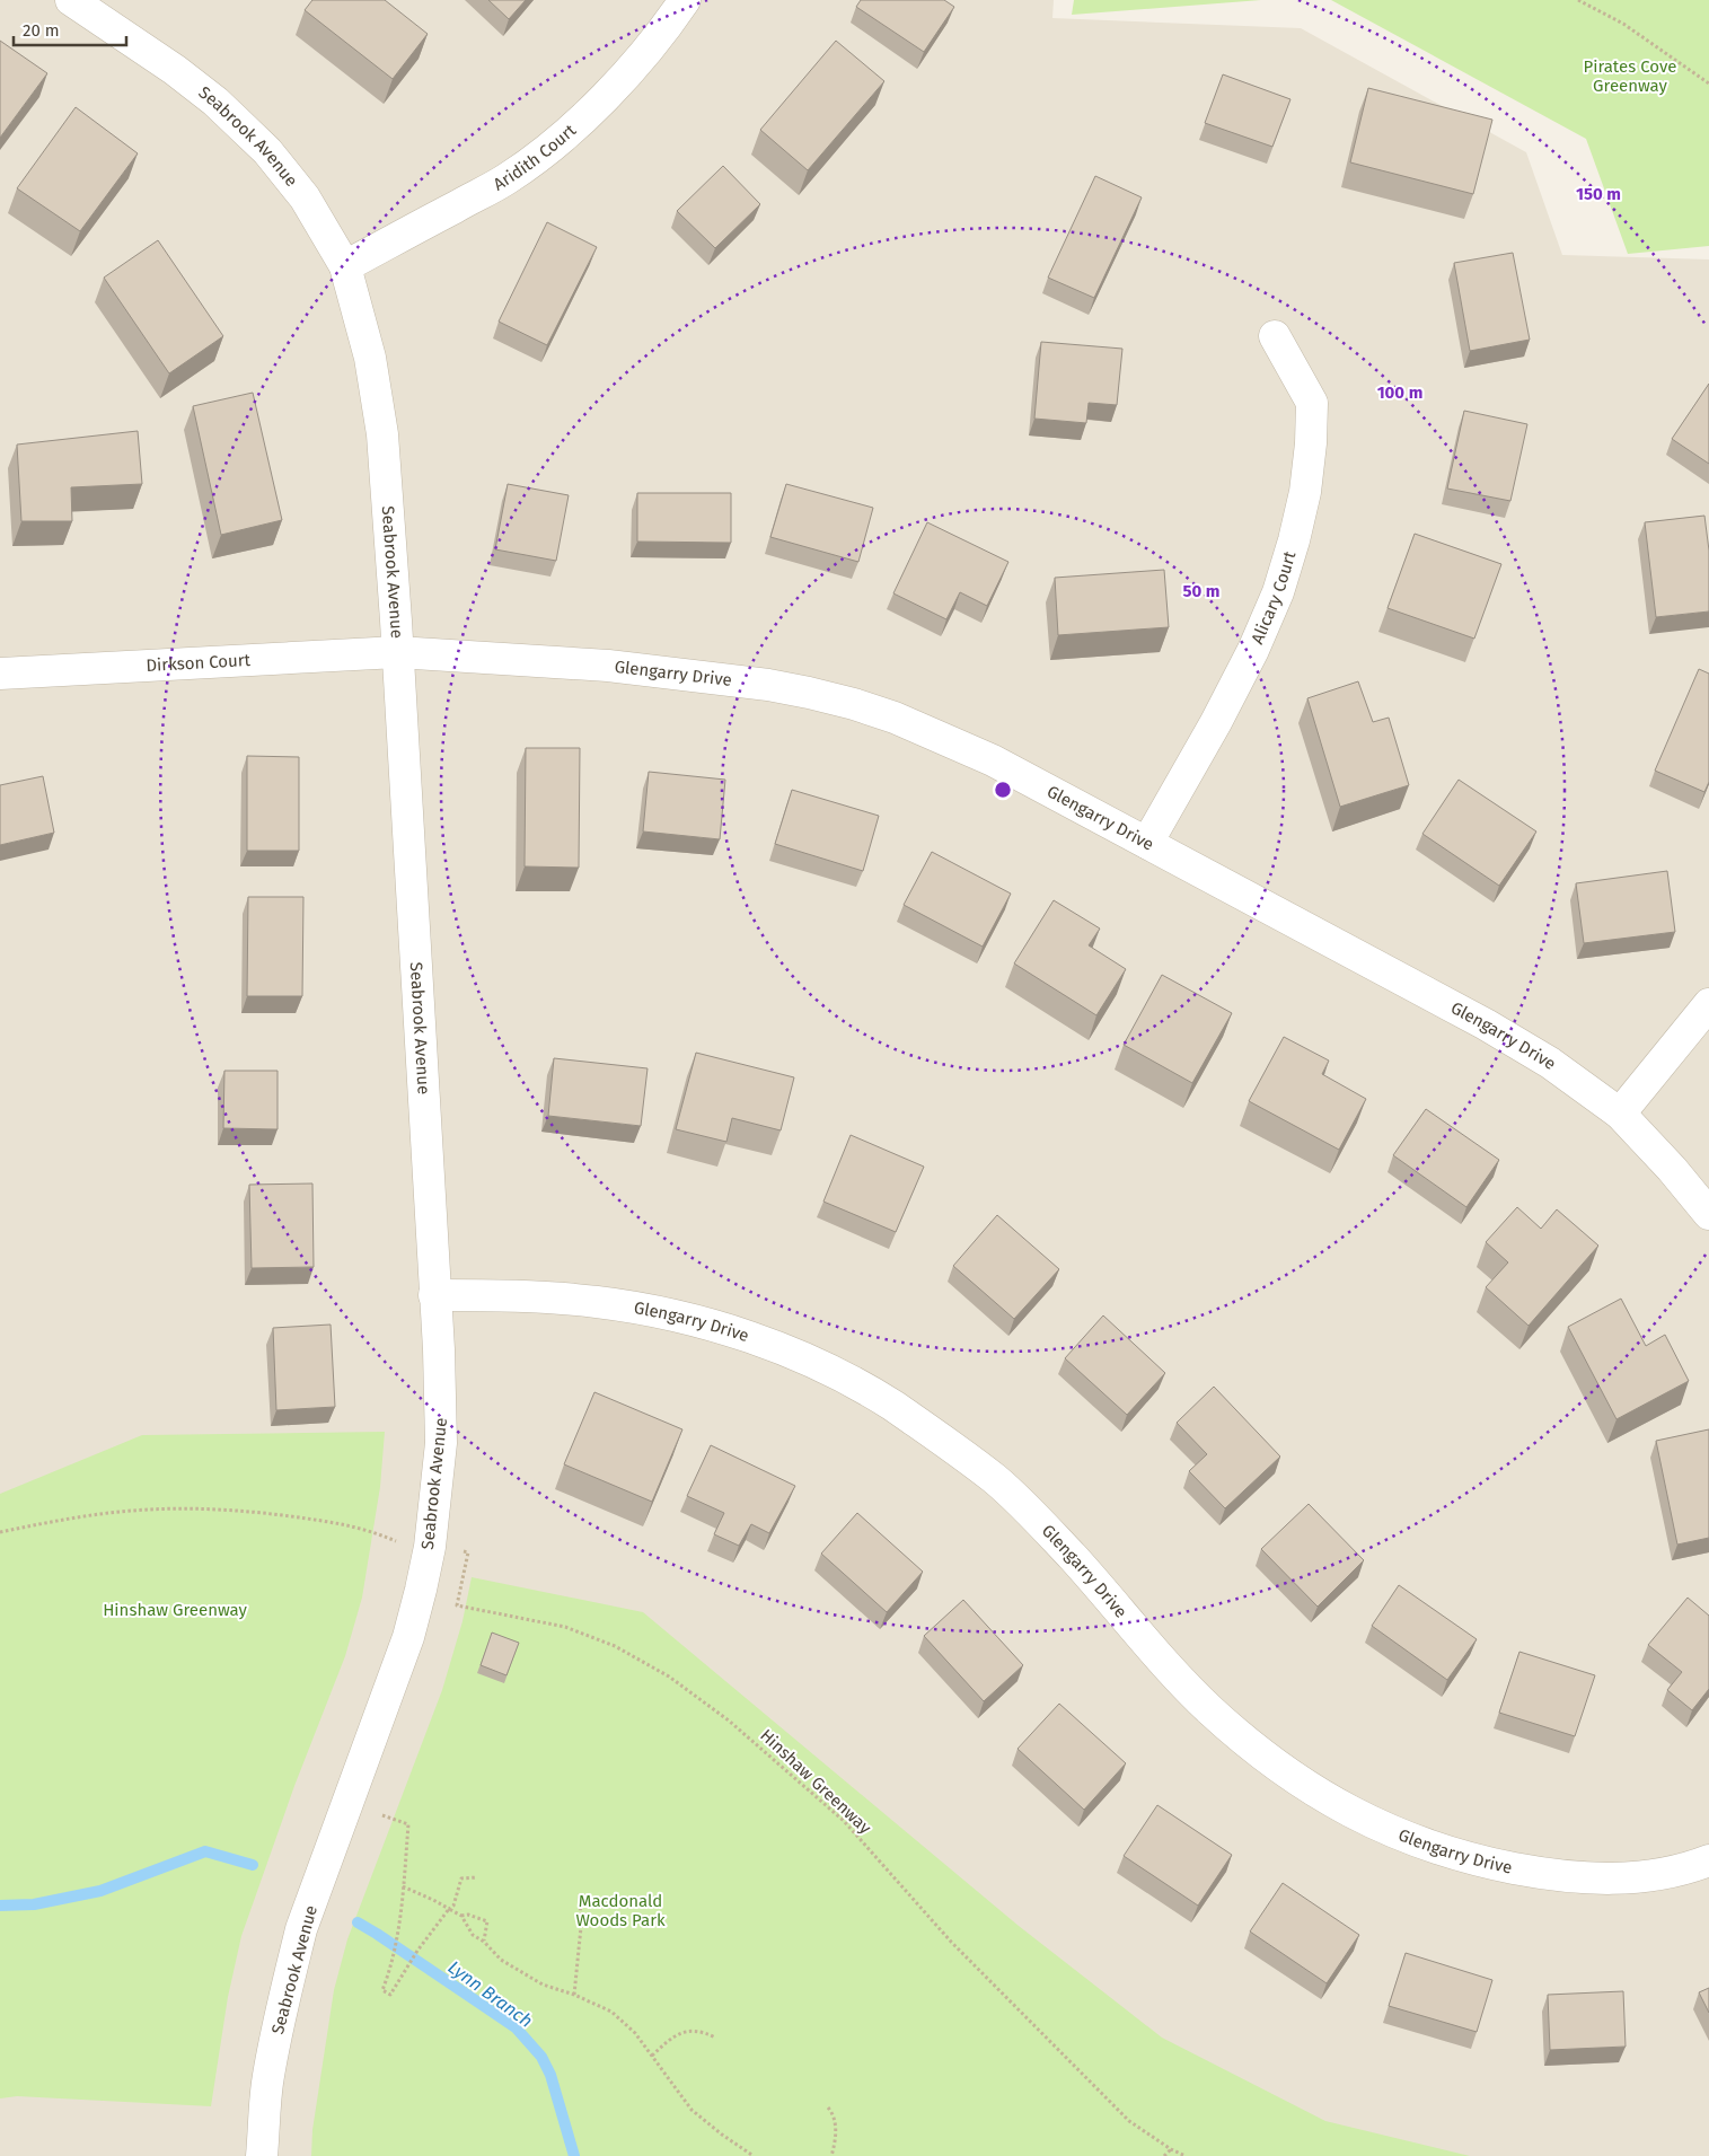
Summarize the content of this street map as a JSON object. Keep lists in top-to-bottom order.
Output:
{
  "streets": {
    "street": [
      "Seabrook Avenue",
      "Aridith Court",
      "Alicary Court",
      "Dirkson Court",
      "Glengarry Drive"
    ],
    "path": ["Hinshaw Greenway"]
  },
  "crossings": [
    ["Seabrook Avenue", "Aridith Court"],
    ["Seabrook Avenue", "Dirkson Court"],
    ["Seabrook Avenue", "Glengarry Drive"],
    ["Alicary Court", "Glengarry Drive"],
    ["Dirkson Court", "Glengarry Drive"]
  ],
  "water": ["Lynn Branch"],
  "parks": ["Pirates Cove Greenway", "Hinshaw Greenway", "Macdonald Woods Park"],
  "scale_bar": "20 m",
  "rings": ["150 m", "100 m", "50 m"]
}
